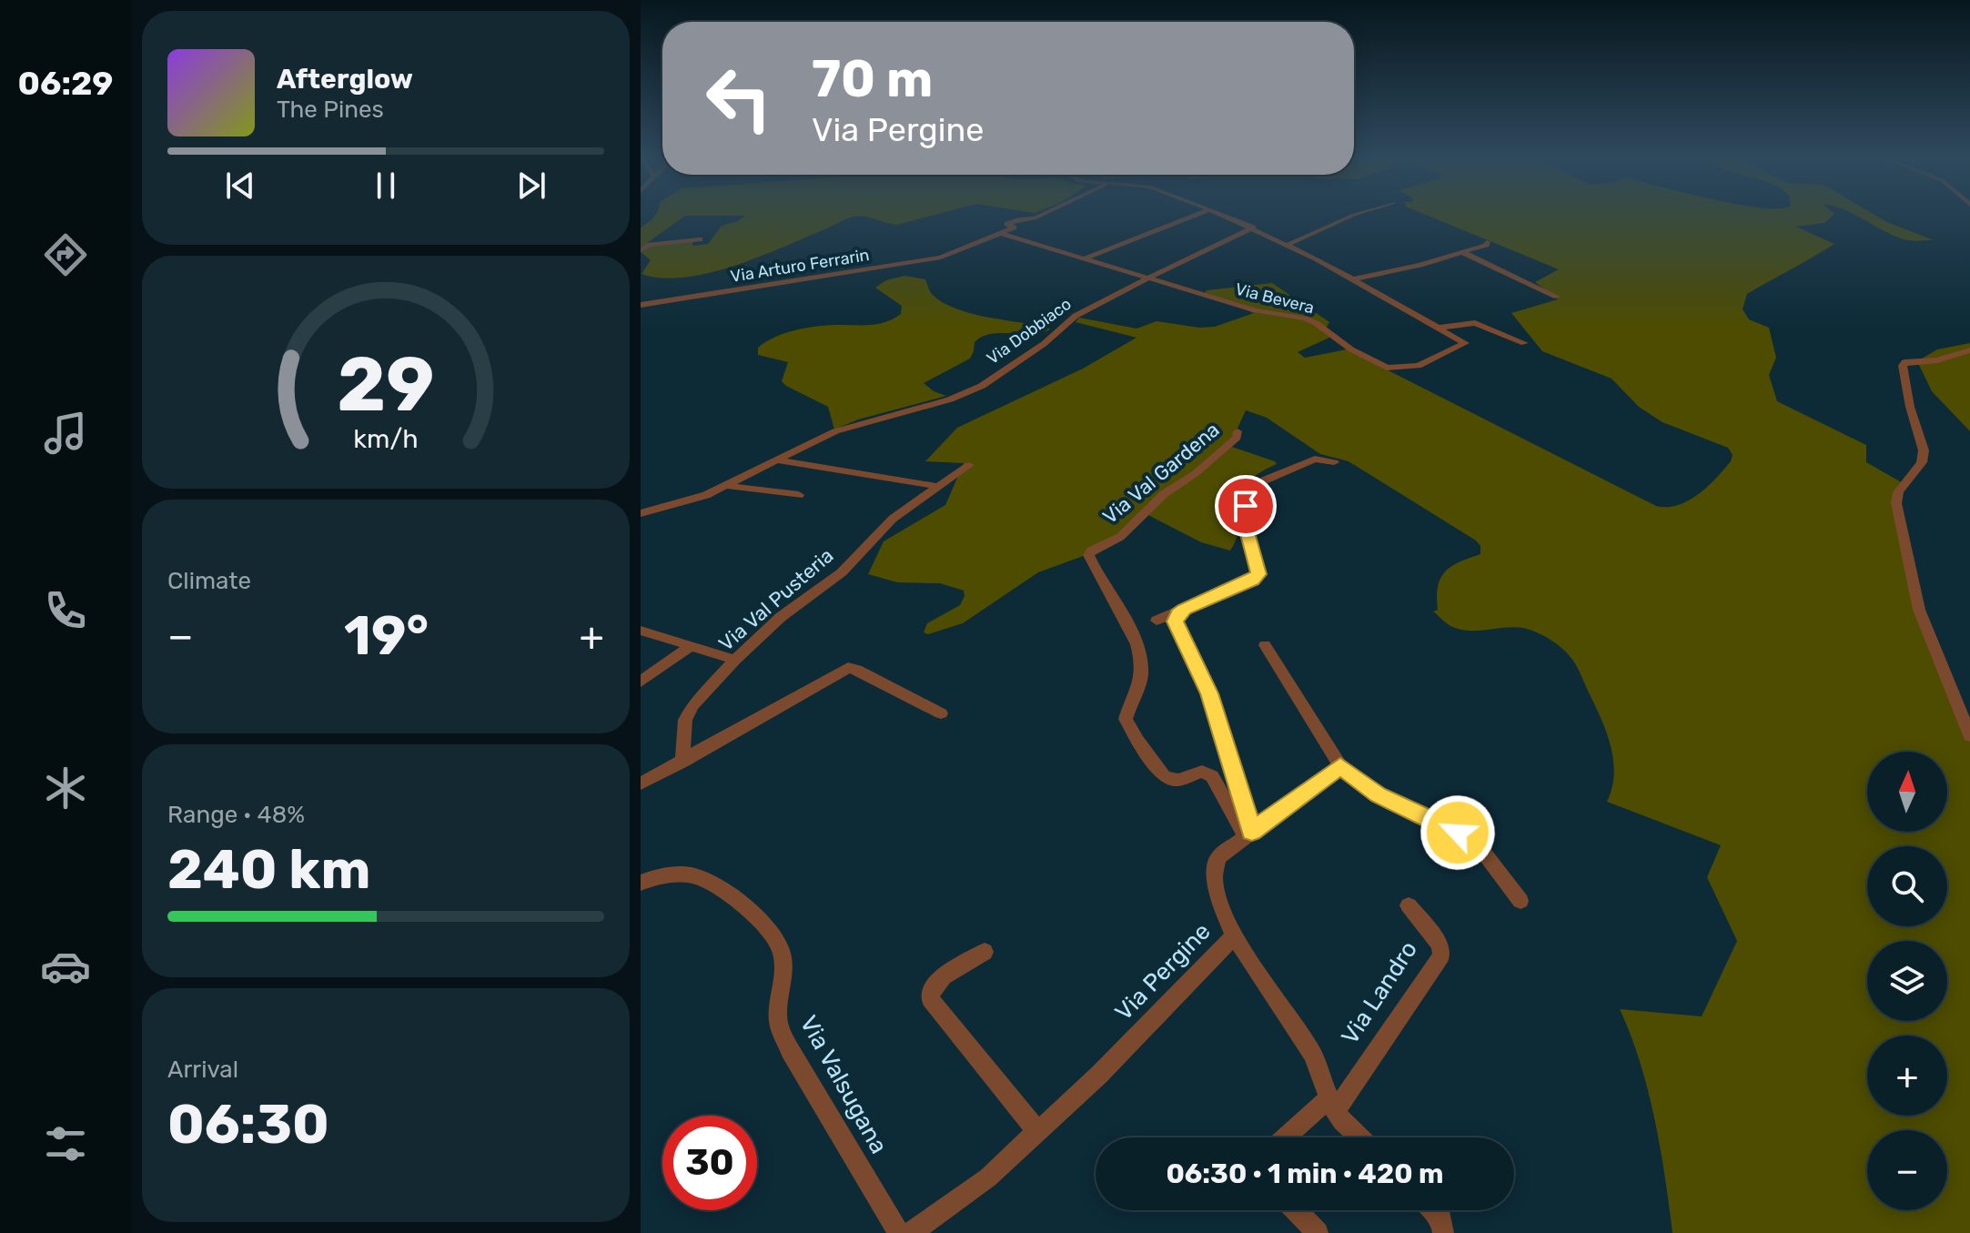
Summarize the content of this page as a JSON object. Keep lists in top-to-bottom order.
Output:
{
  "streets": {
    "street": [
      "Via Arturo Ferrarin",
      "Via Bevera",
      "Via Dobbiaco",
      "Via Val Gardena",
      "Via Val Pusteria",
      "Via Pergine",
      "Via Landro",
      "Via Valsugana"
    ]
  },
  "crossings": [
    ["Via Arturo Ferrarin", "Via Bevera"],
    ["Via Bevera", "Via Dobbiaco"],
    ["Via Val Gardena", "Via Pergine"]
  ],
  "north": "top",
  "page": {
    "tabs": "06:29",
    "turn": ["70 m", "Via Pergine"],
    "song": ["Afterglow", "The Pines"],
    "tile": [
      "Climate",
      ["Range · 48%", "240 km"],
      ["Arrival", "06:30"]
    ],
    "heat": ["−", "19°", "+"],
    "map_buttons": ["+", "−"],
    "limit": "30",
    "trip": "06:30 · 1 min · 420 m",
    "gauge": ["29", "km/h"]
  }
}
